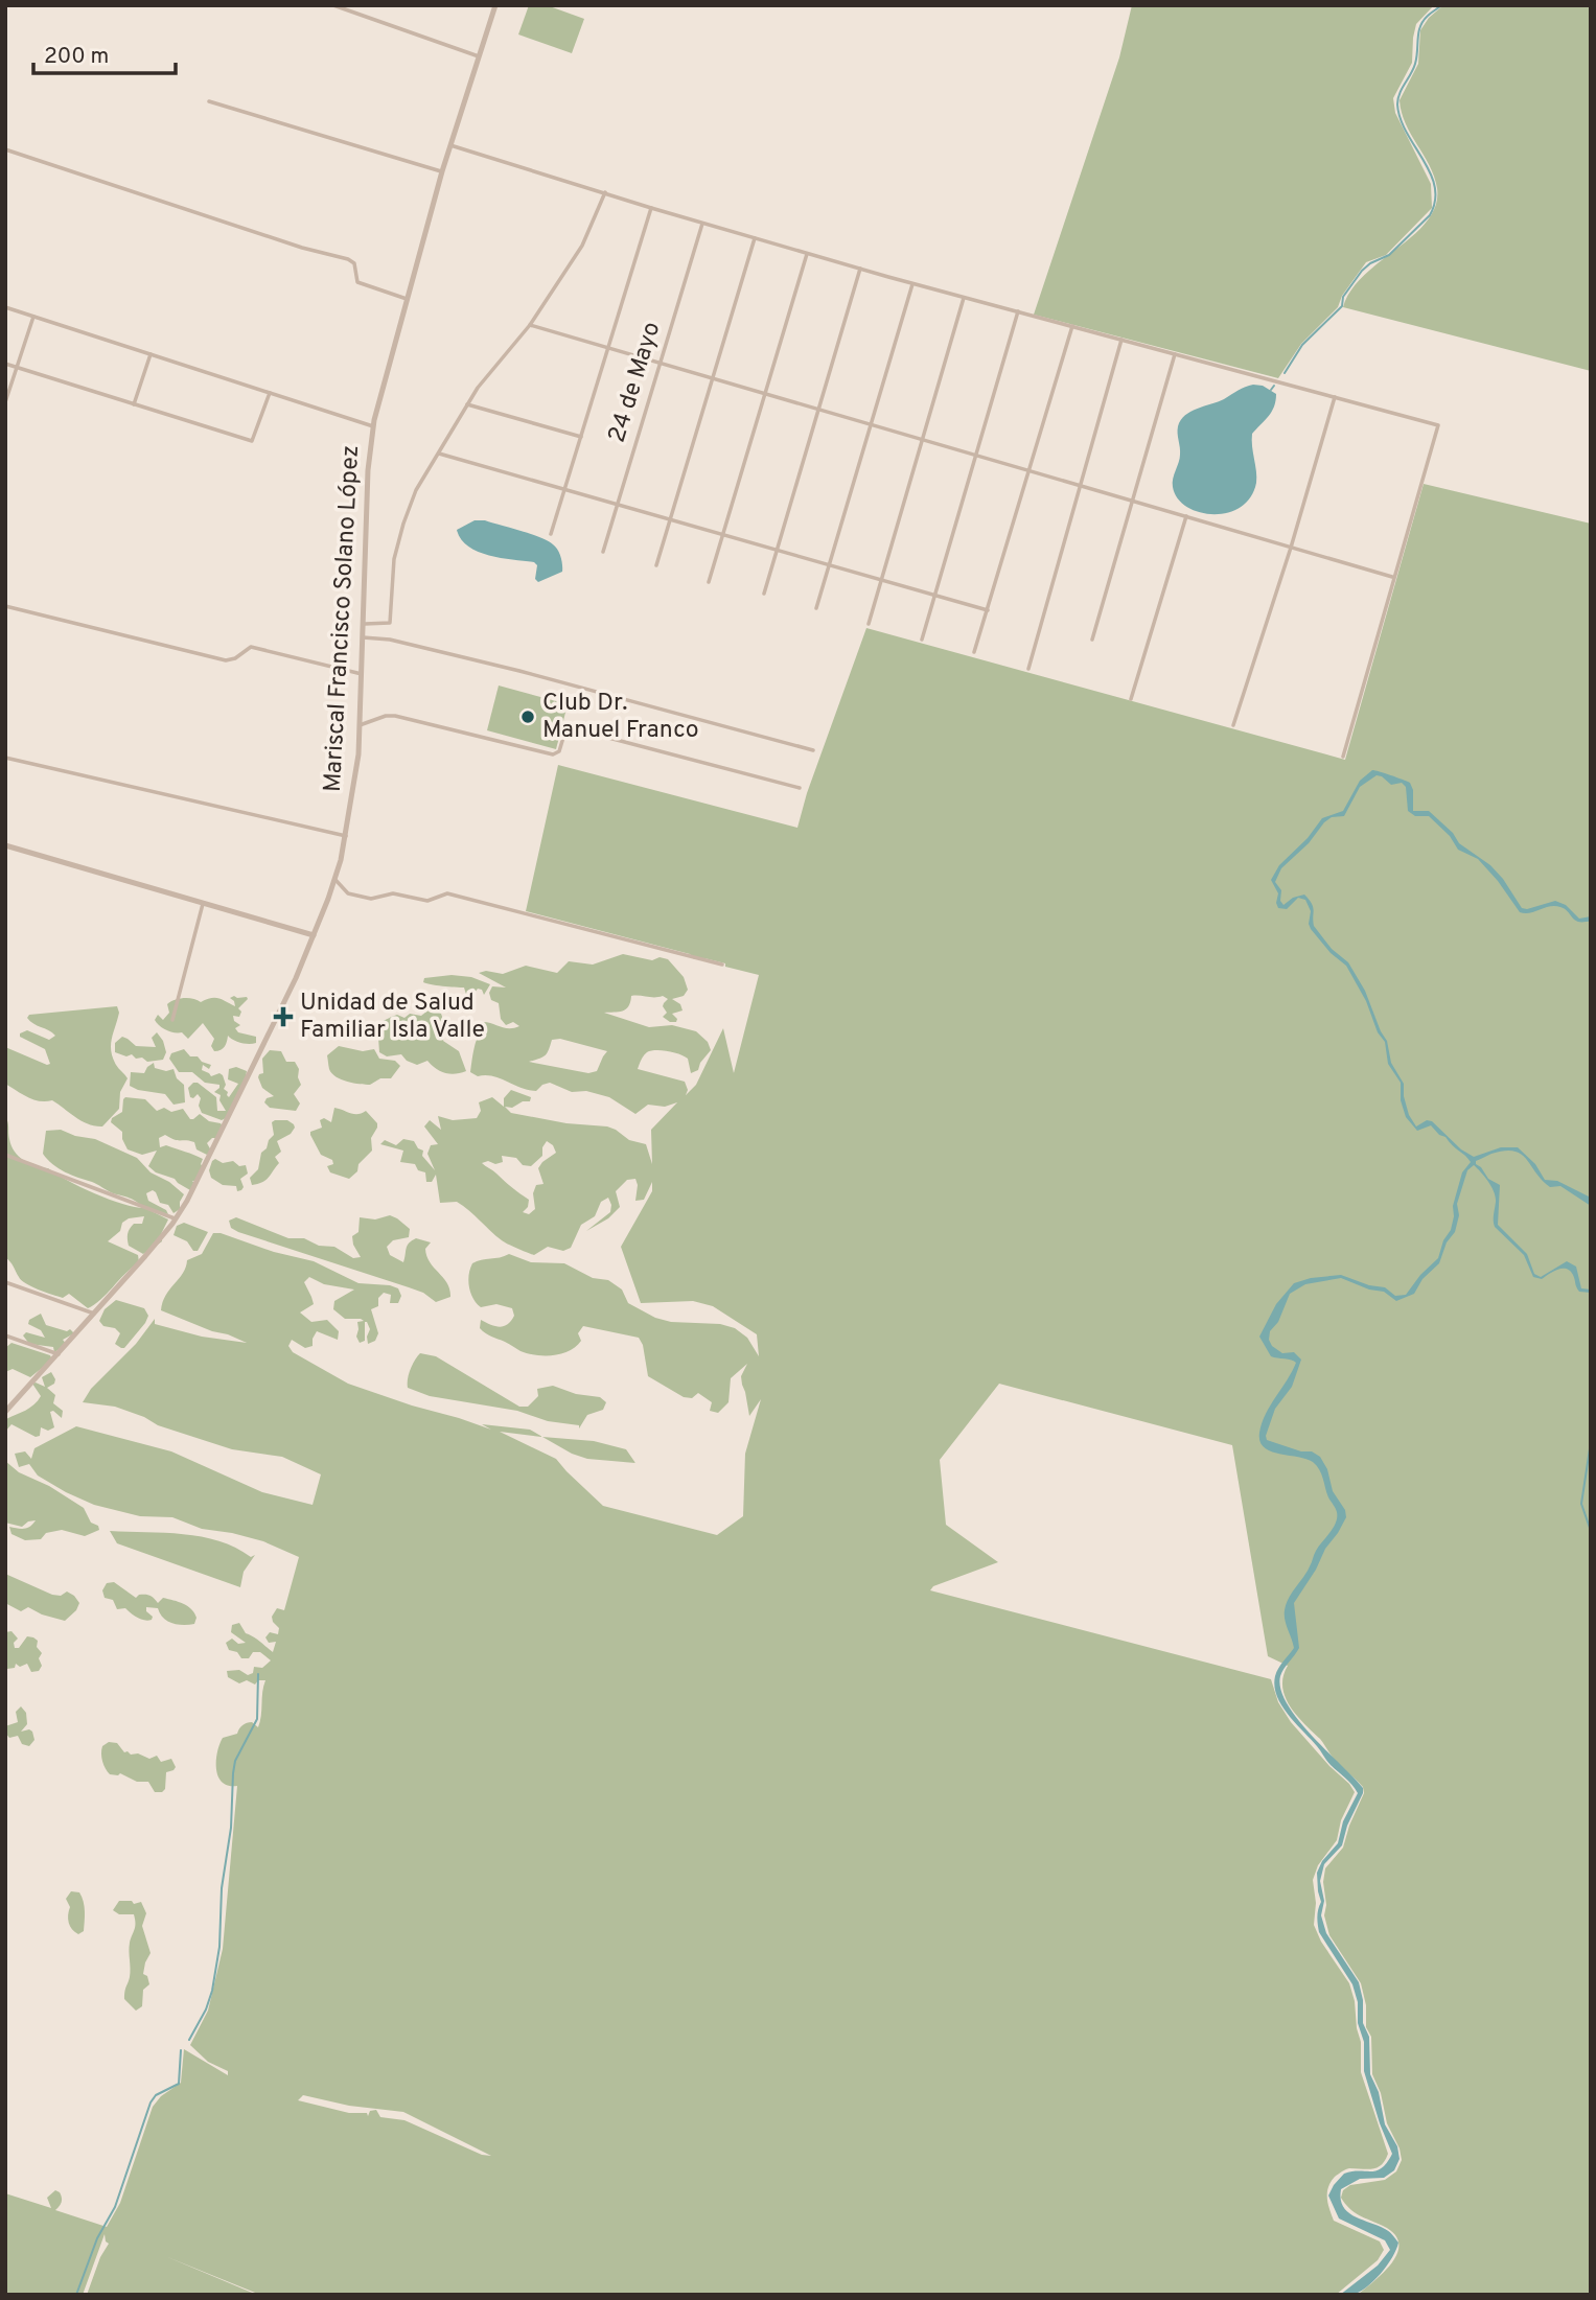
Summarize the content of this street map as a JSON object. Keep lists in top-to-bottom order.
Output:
{
  "streets": {
    "street": ["24 de Mayo", "Mariscal Francisco Solano López"]
  },
  "places": {
    "other": ["Club Dr. Manuel Franco"],
    "health": ["Unidad de Salud Familiar Isla Valle"]
  },
  "scale_bar": "200 m"
}
